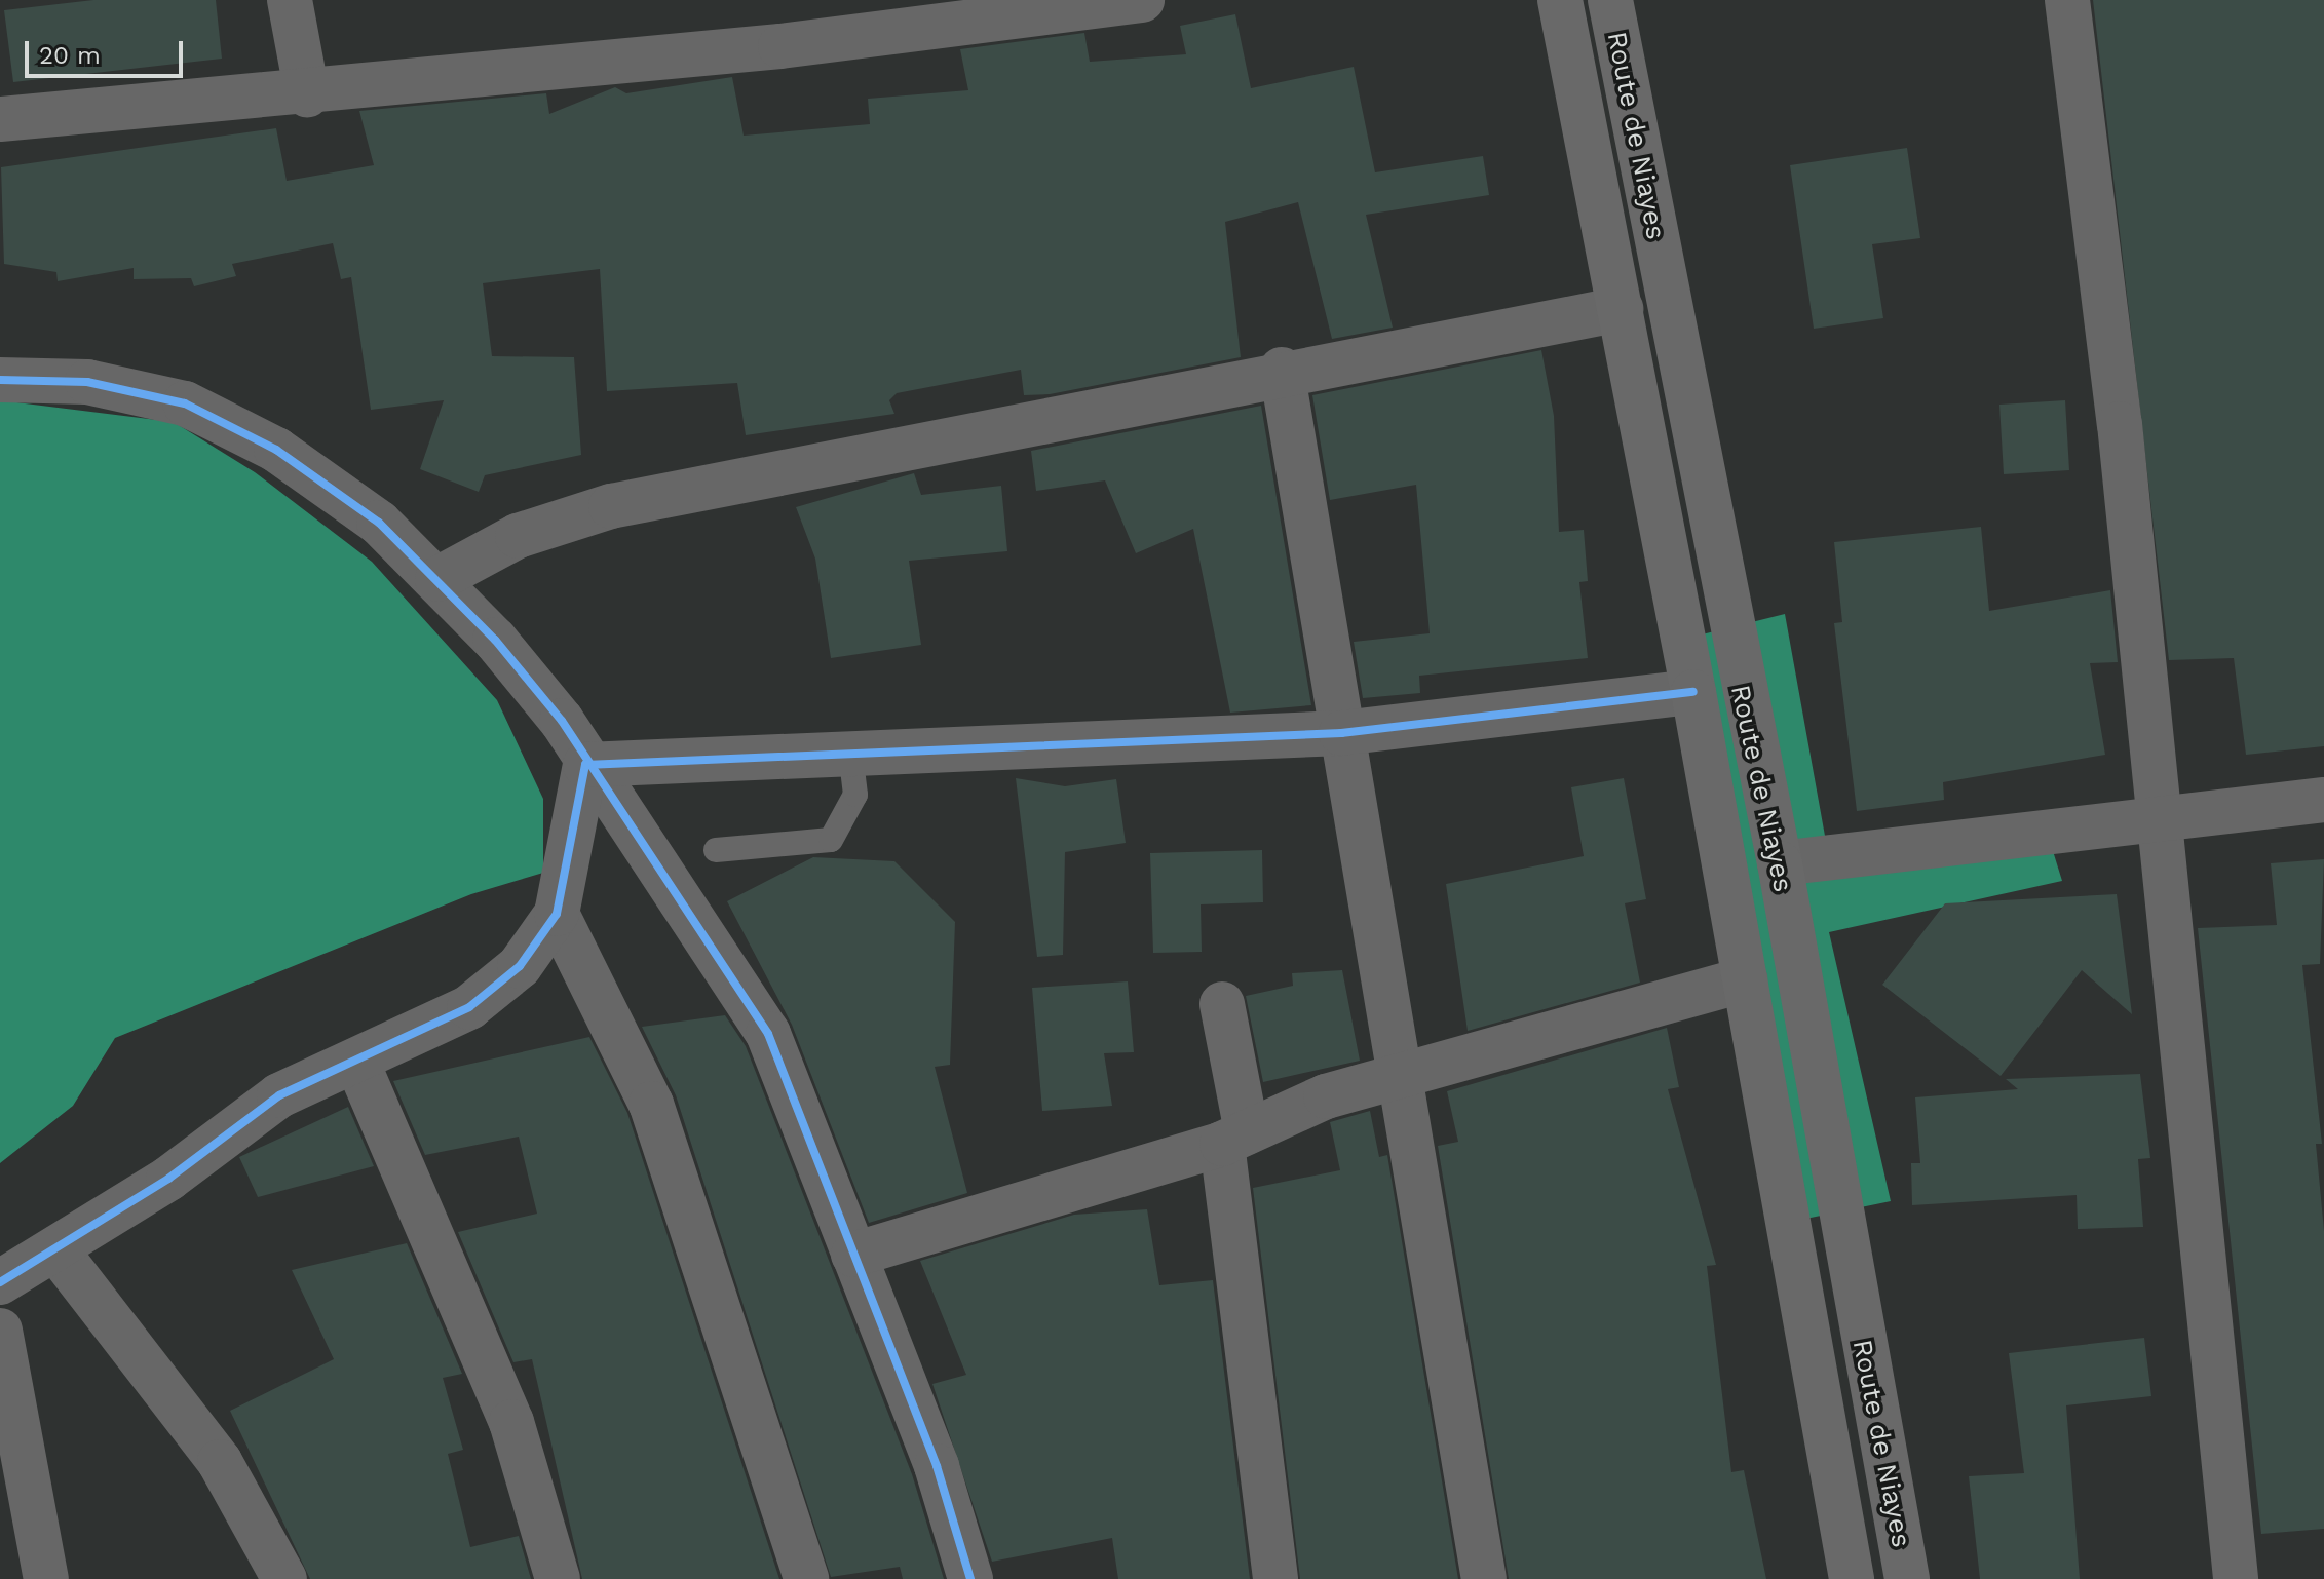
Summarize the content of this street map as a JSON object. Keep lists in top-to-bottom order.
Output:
{
  "streets": {
    "main road": ["Route de Niayes"]
  },
  "scale_bar": "20 m"
}
